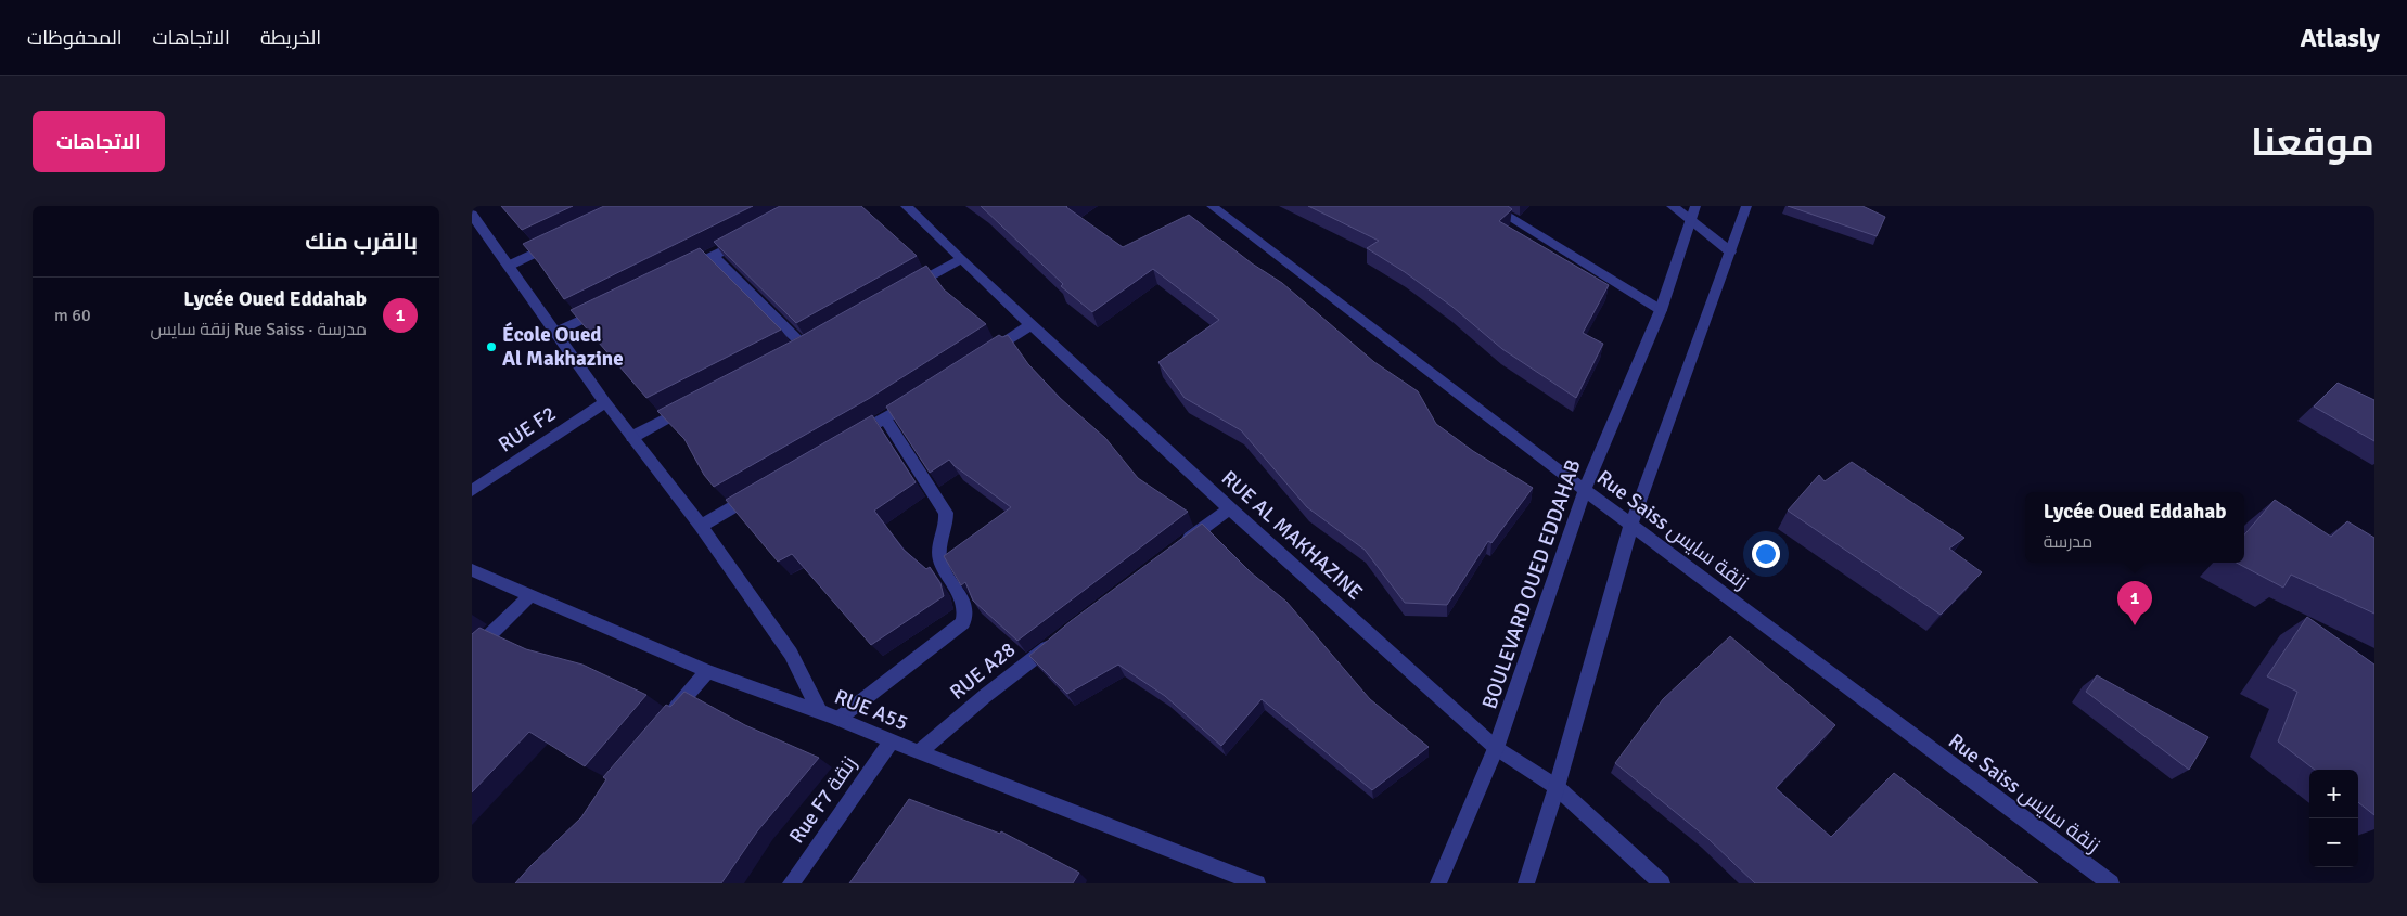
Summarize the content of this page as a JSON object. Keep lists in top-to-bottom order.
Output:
{
  "streets": {
    "street": [
      "RUE F2",
      "Rue Saiss زنقة سايس",
      "RUE AL MAKHAZINE",
      "BOULEVARD OUED EDDAHAB",
      "RUE A28",
      "RUE A55",
      "Rue F7 زنقة"
    ]
  },
  "crossings": [
    ["Rue Saiss زنقة سايس", "BOULEVARD OUED EDDAHAB"],
    ["RUE AL MAKHAZINE", "BOULEVARD OUED EDDAHAB"],
    ["RUE A28", "RUE A55"],
    ["RUE A55", "Rue F7 زنقة"]
  ],
  "places": ["École Oued Al Makhazine"],
  "page": {
    "header": "Atlasly",
    "nav": ["الخريطة", "الاتجاهات", "المحفوظات"],
    "title": "موقعنا",
    "buttons": "الاتجاهات",
    "heading": "بالقرب منك",
    "list": [
      {
        "mark": "1",
        "name": "Lycée Oued Eddahab",
        "note": "مدرسة · Rue Saiss زنقة سايس",
        "value": "60 m"
      }
    ],
    "popup": ["Lycée Oued Eddahab", "مدرسة"],
    "pins": "1",
    "map_buttons": ["+", "−"]
  }
}
